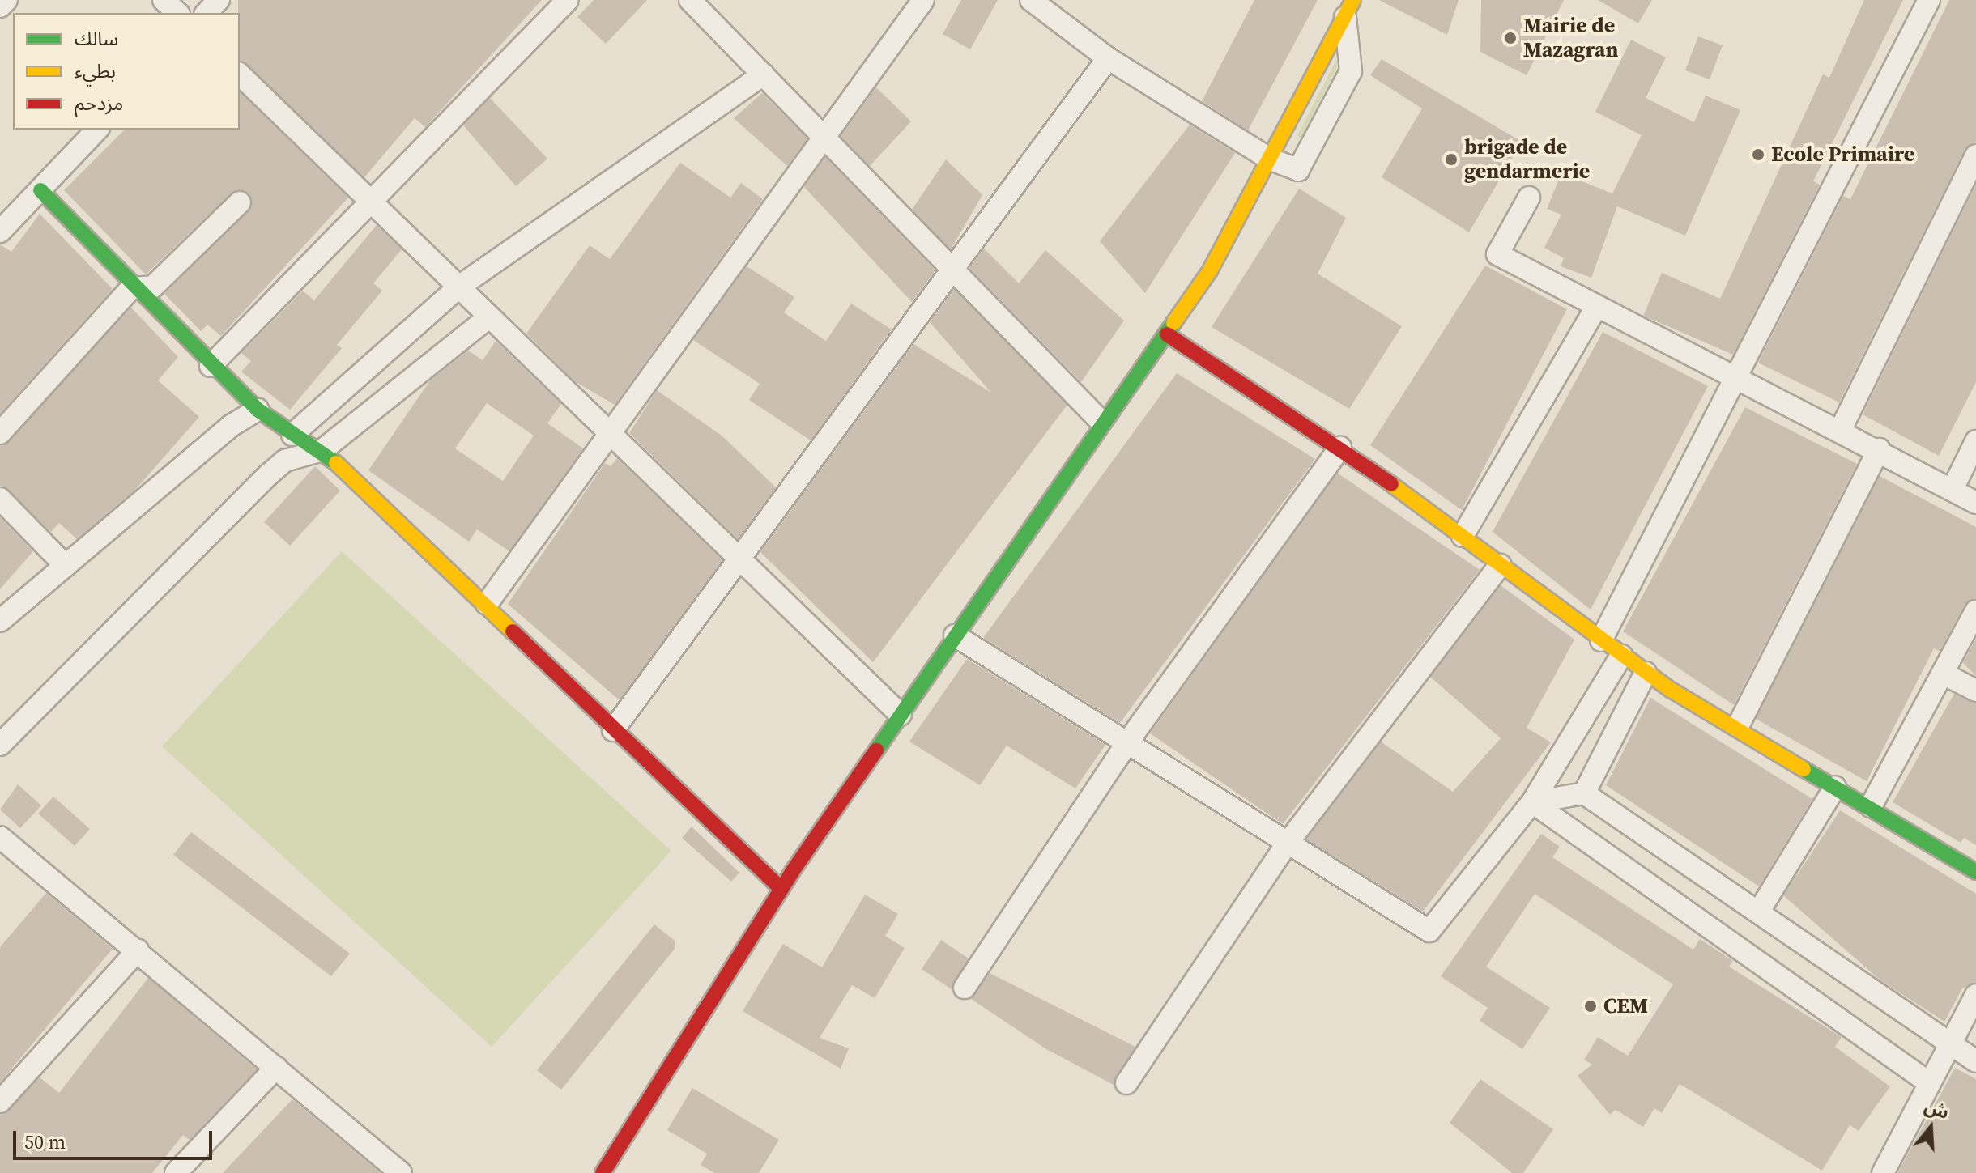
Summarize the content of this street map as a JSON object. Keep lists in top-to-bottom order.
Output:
{
  "places": [
    "Mairie de Mazagran",
    "Ecole Primaire",
    "brigade de gendarmerie",
    "CEM"
  ],
  "legend": ["سالك", "بطيء", "مزدحم"],
  "scale_bar": "50 m",
  "north": "top"
}
